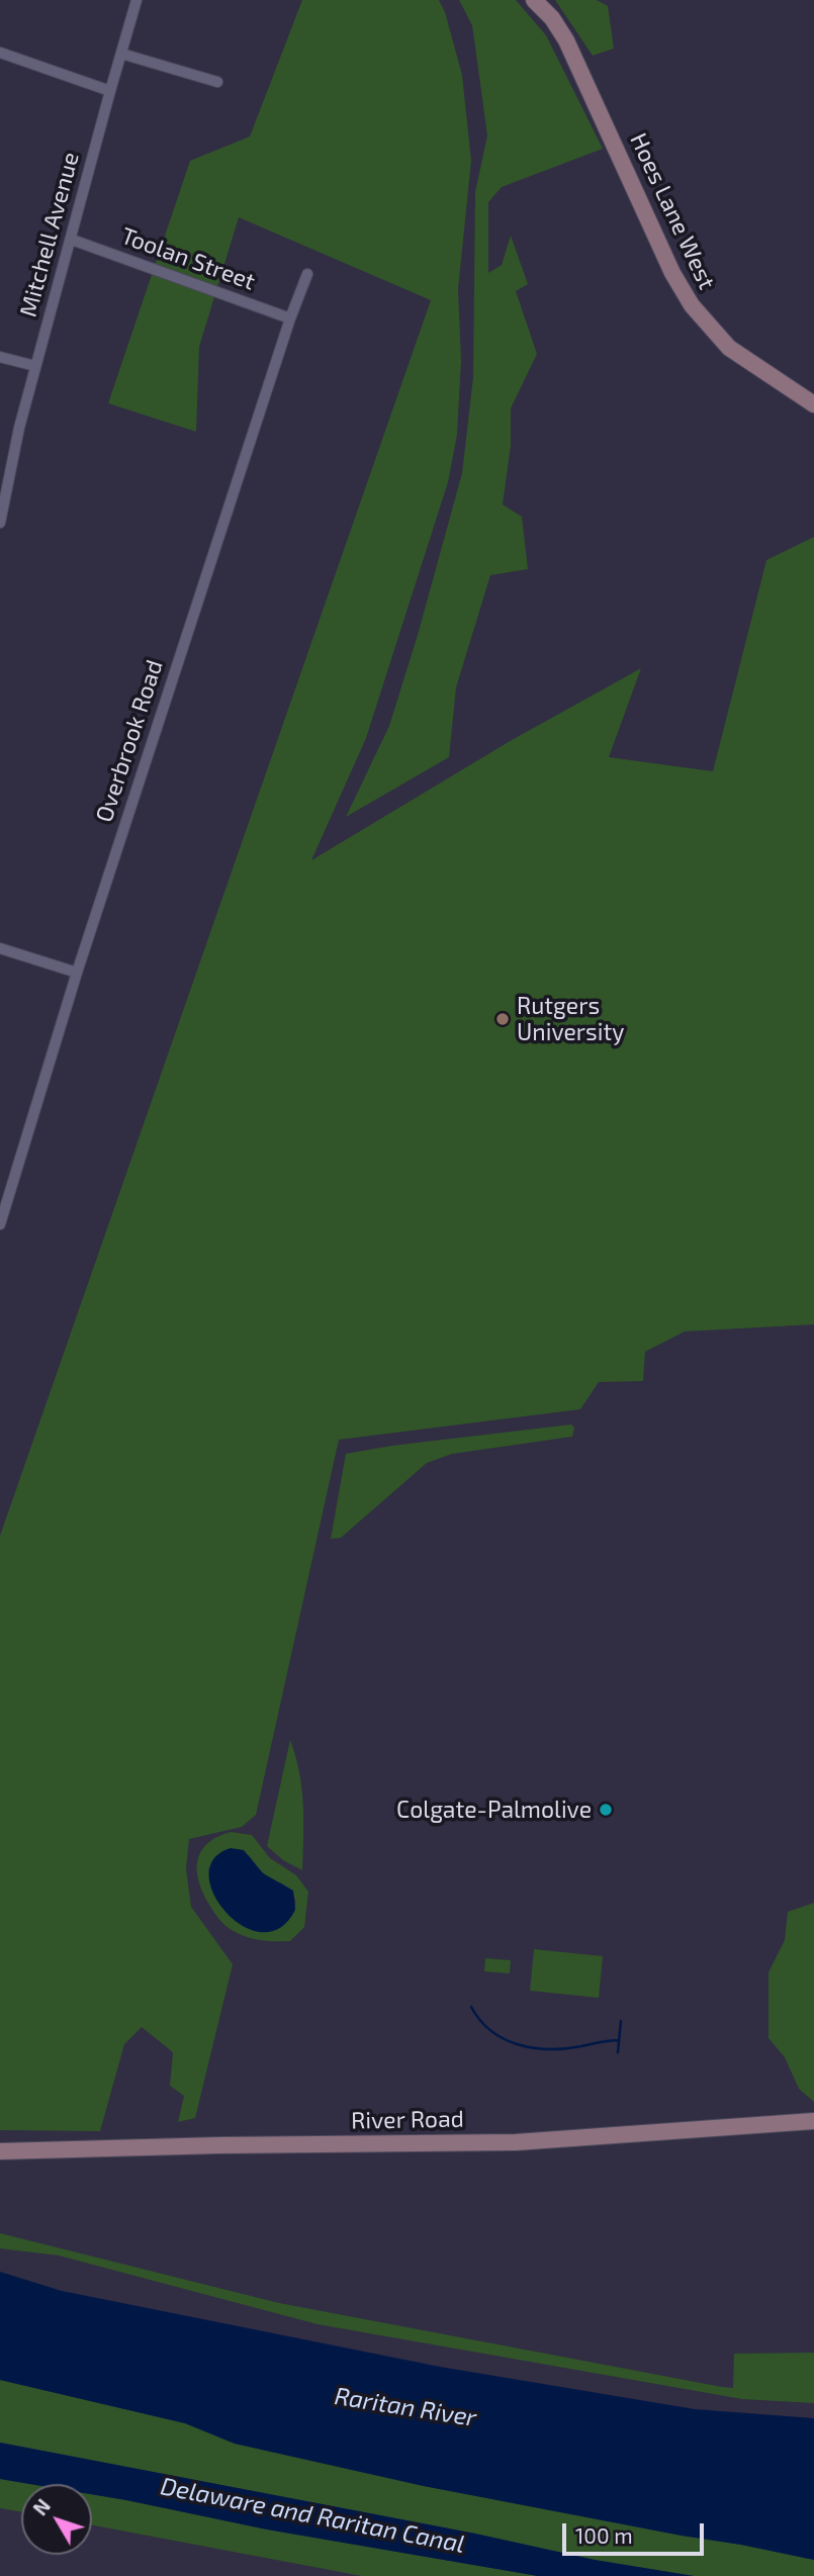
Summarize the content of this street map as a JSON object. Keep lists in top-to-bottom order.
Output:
{
  "streets": {
    "main road": ["Hoes Lane West", "River Road"],
    "street": ["Mitchell Avenue", "Toolan Street", "Overbrook Road"]
  },
  "crossings": [
    ["Mitchell Avenue", "Toolan Street"],
    ["Toolan Street", "Overbrook Road"]
  ],
  "water": ["Raritan River", "Delaware and Raritan Canal"],
  "places": ["Rutgers University", "Colgate-Palmolive"],
  "scale_bar": "100 m",
  "north": "top left"
}
